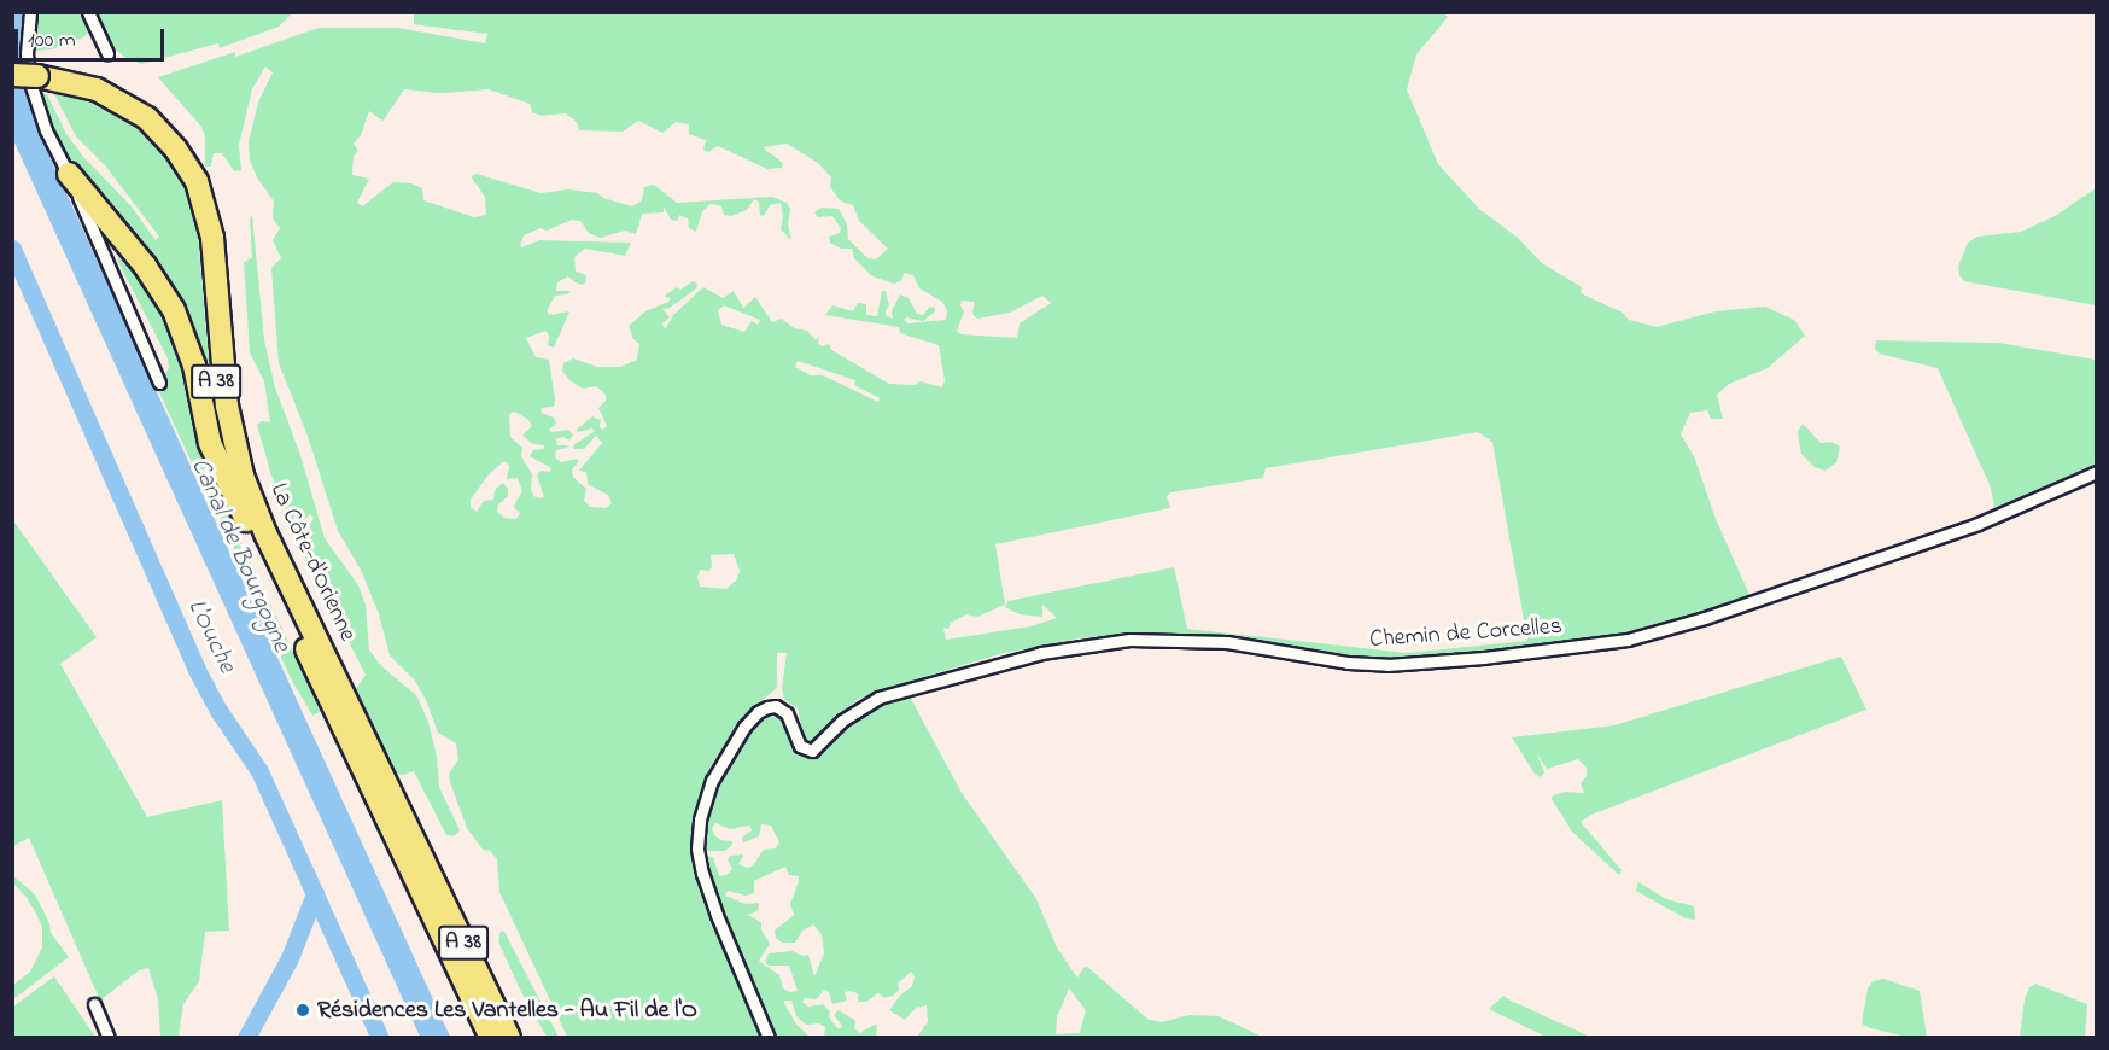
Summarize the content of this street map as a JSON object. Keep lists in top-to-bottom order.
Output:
{
  "streets": {
    "highway": ["A 38", "La Côte-d'Orienne"],
    "street": ["Chemin de Corcelles"]
  },
  "water": ["Canal de Bourgogne", "L'Ouche"],
  "places": ["Résidences Les Vantelles - Au Fil de l'O"],
  "scale_bar": "100 m"
}
